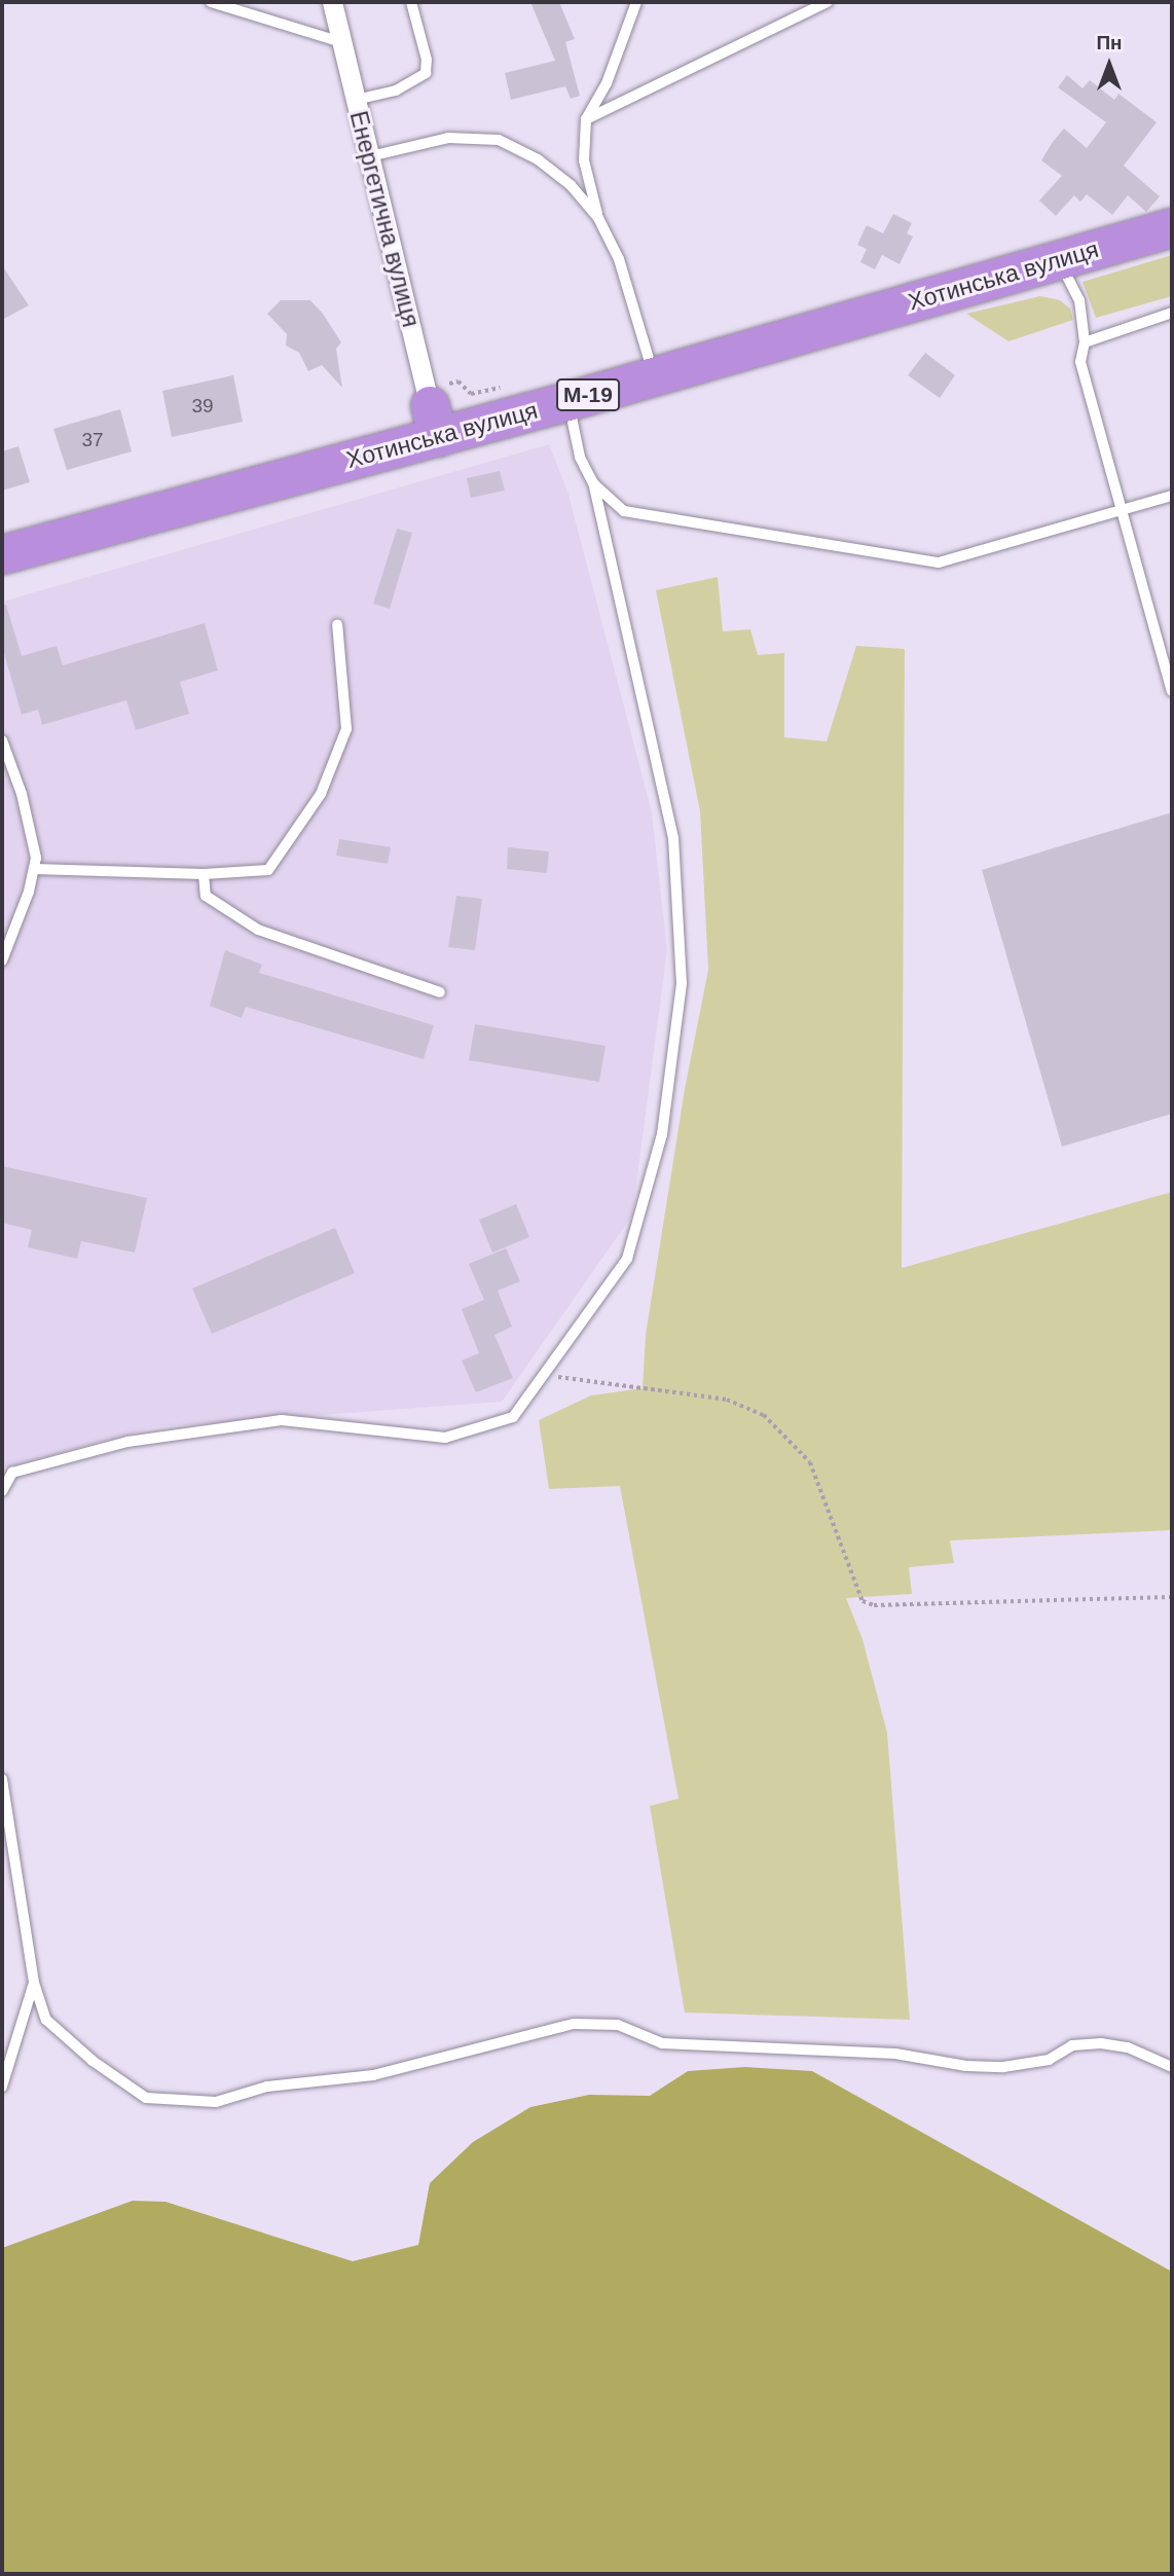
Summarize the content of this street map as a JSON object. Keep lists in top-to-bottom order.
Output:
{
  "streets": {
    "highway": ["Хотинська вулиця", "М-19"],
    "street": ["Енергетична вулиця"]
  },
  "crossings": [
    ["Енергетична вулиця", "Хотинська вулиця"]
  ],
  "house_numbers": ["39", "37"],
  "north": "top"
}
